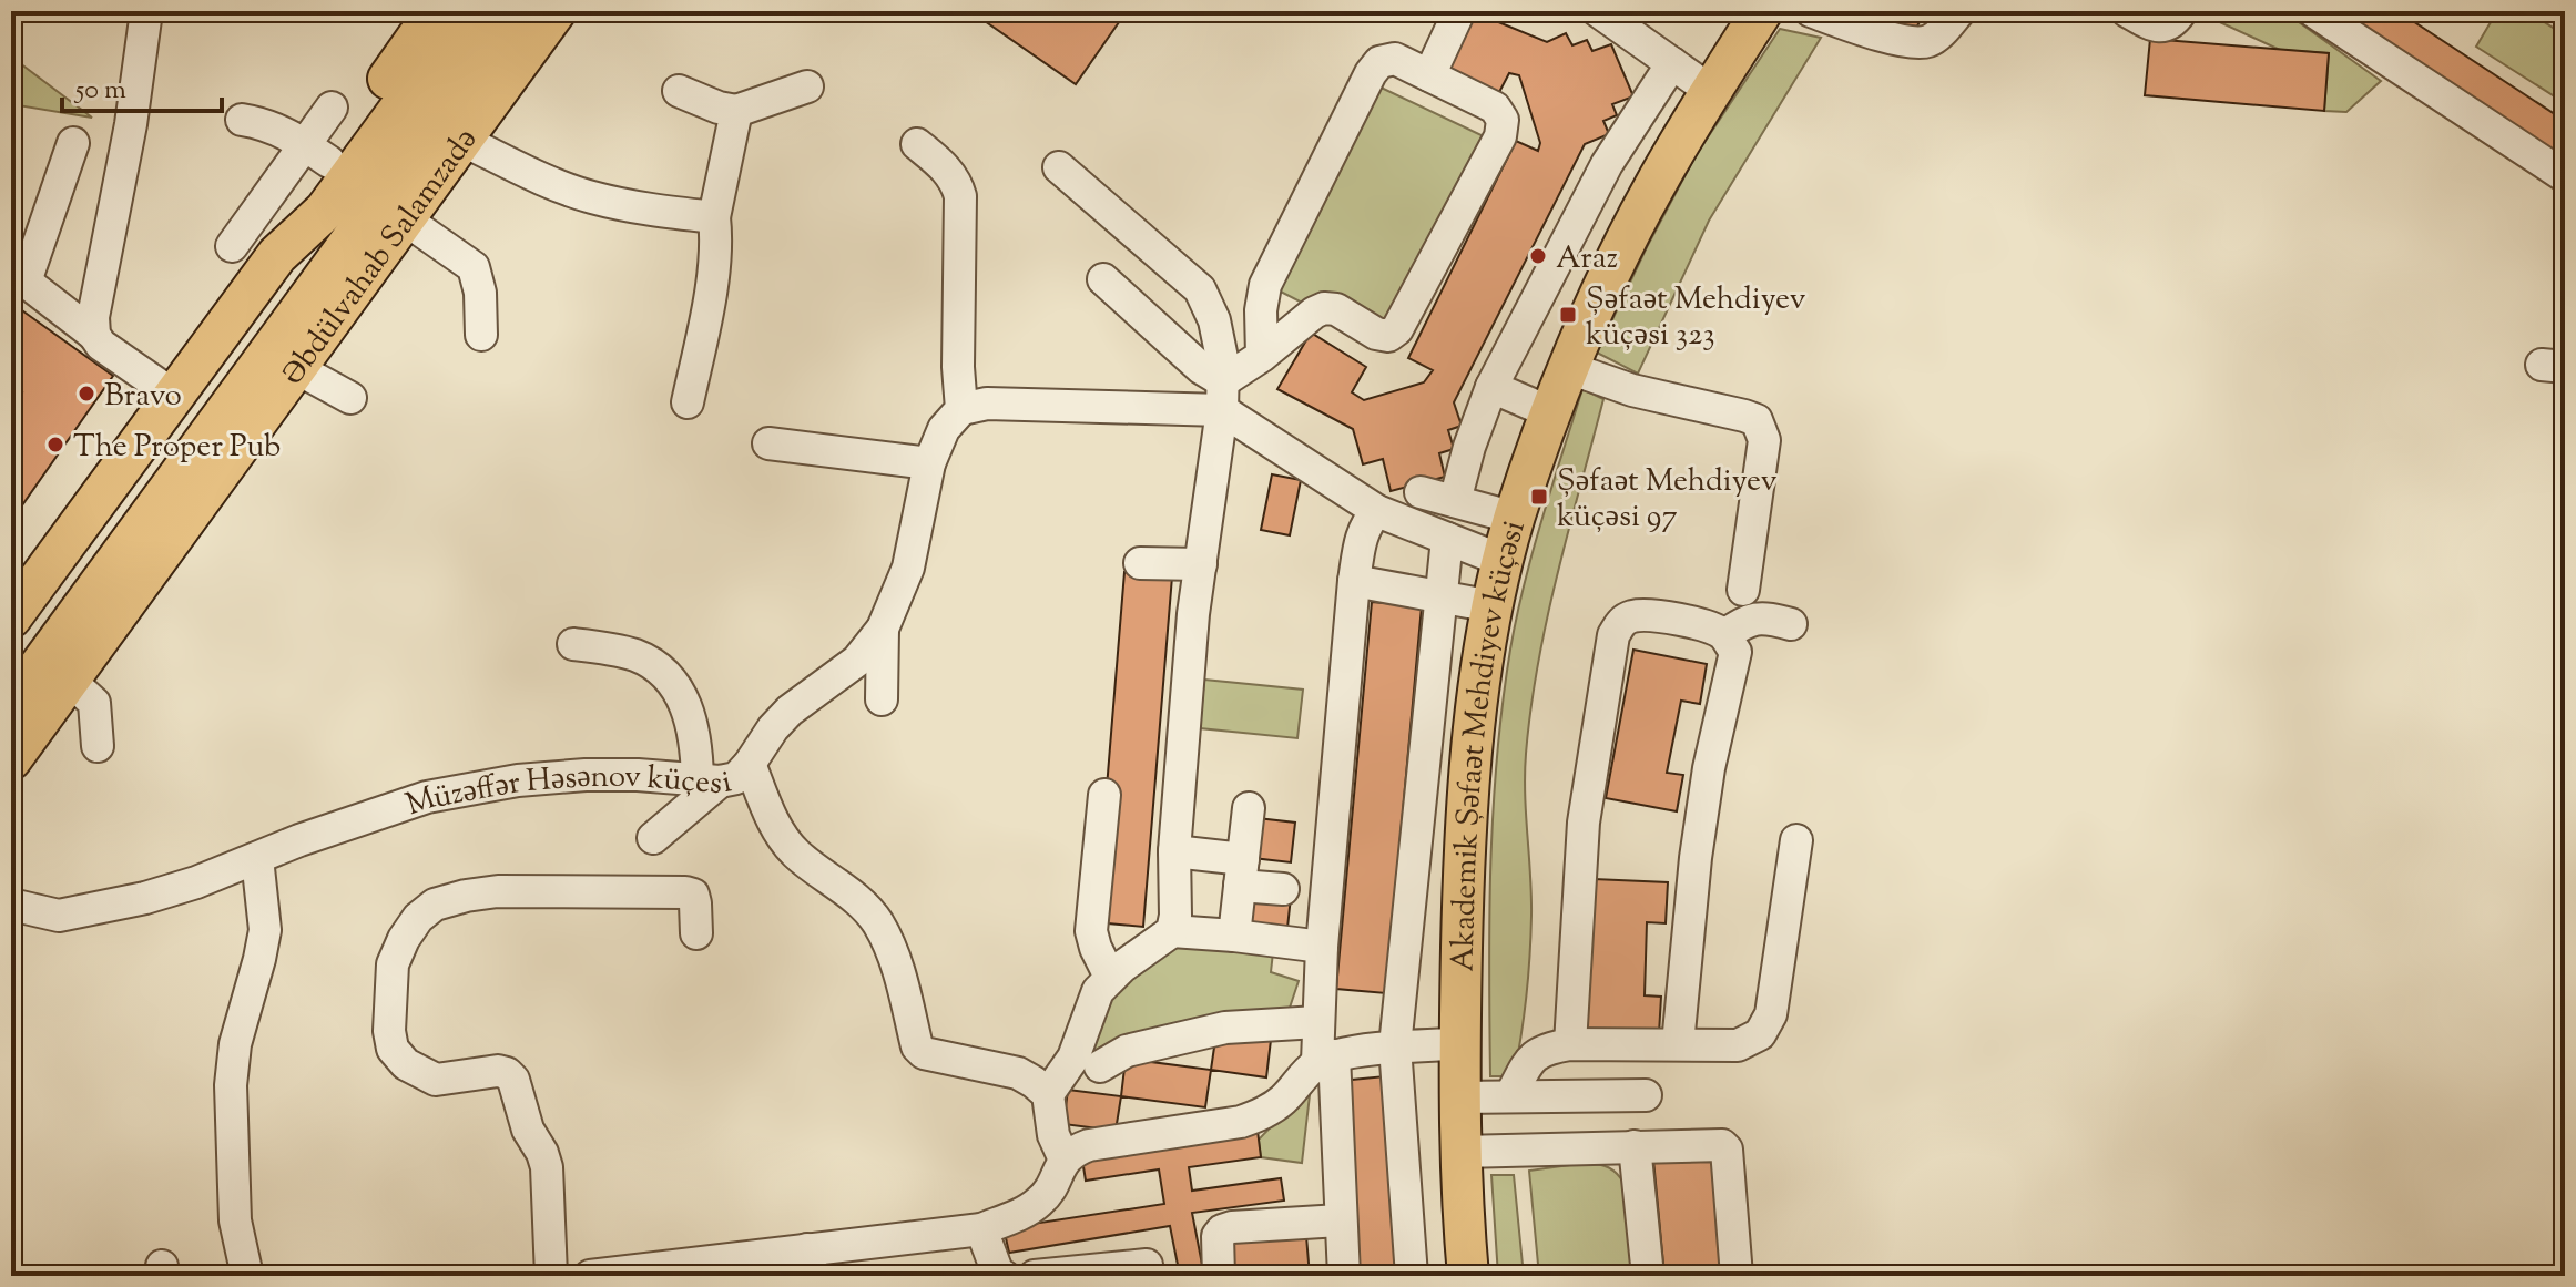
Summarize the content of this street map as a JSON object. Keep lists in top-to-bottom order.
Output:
{
  "streets": {
    "main road": ["Əbdülvahab Salamzadə", "Akademik Şəfaət Mehdiyev küçəsi"],
    "street": ["Müzəffər Həsənov küçesi"]
  },
  "places": {
    "other": ["Araz", "Bravo", "The Proper Pub"],
    "transit": ["Şəfaət Mehdiyev küçəsi 323", "Şəfaət Mehdiyev küçəsi 97"]
  },
  "scale_bar": "50 m"
}
